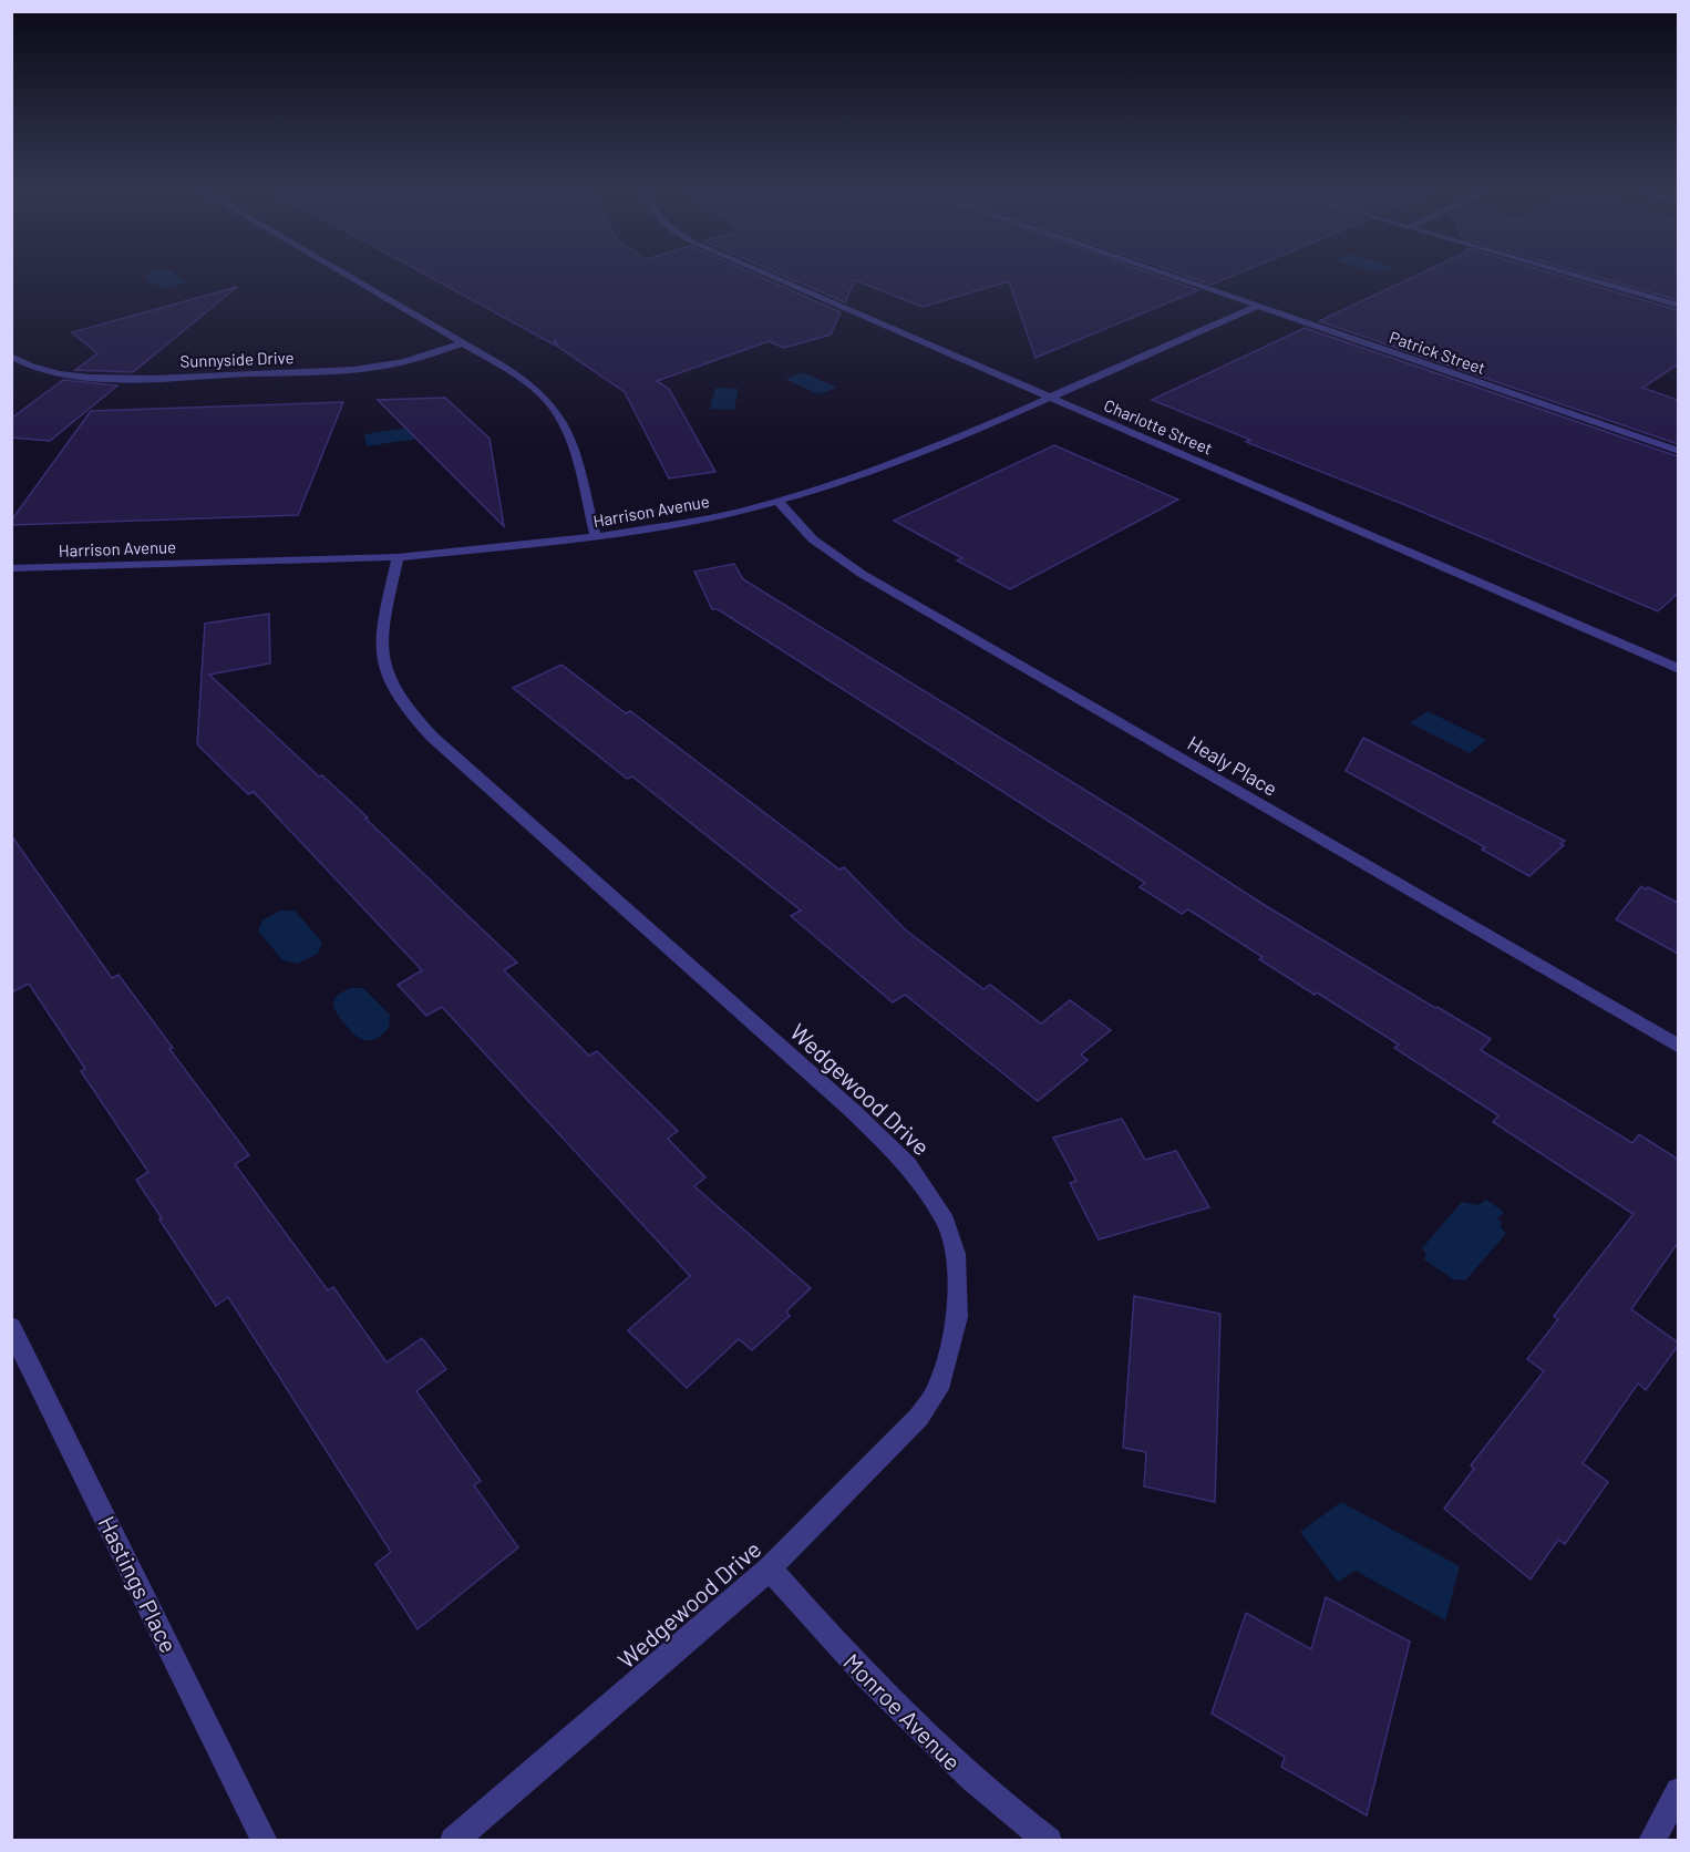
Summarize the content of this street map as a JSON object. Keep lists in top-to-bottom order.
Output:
{
  "streets": {
    "street": [
      "Patrick Street",
      "Sunnyside Drive",
      "Charlotte Street",
      "Harrison Avenue",
      "Healy Place",
      "Wedgewood Drive",
      "Hastings Place",
      "Monroe Avenue"
    ]
  },
  "crossings": [
    ["Patrick Street", "Harrison Avenue"],
    ["Charlotte Street", "Harrison Avenue"],
    ["Harrison Avenue", "Healy Place"],
    ["Harrison Avenue", "Wedgewood Drive"],
    ["Wedgewood Drive", "Monroe Avenue"]
  ]
}
